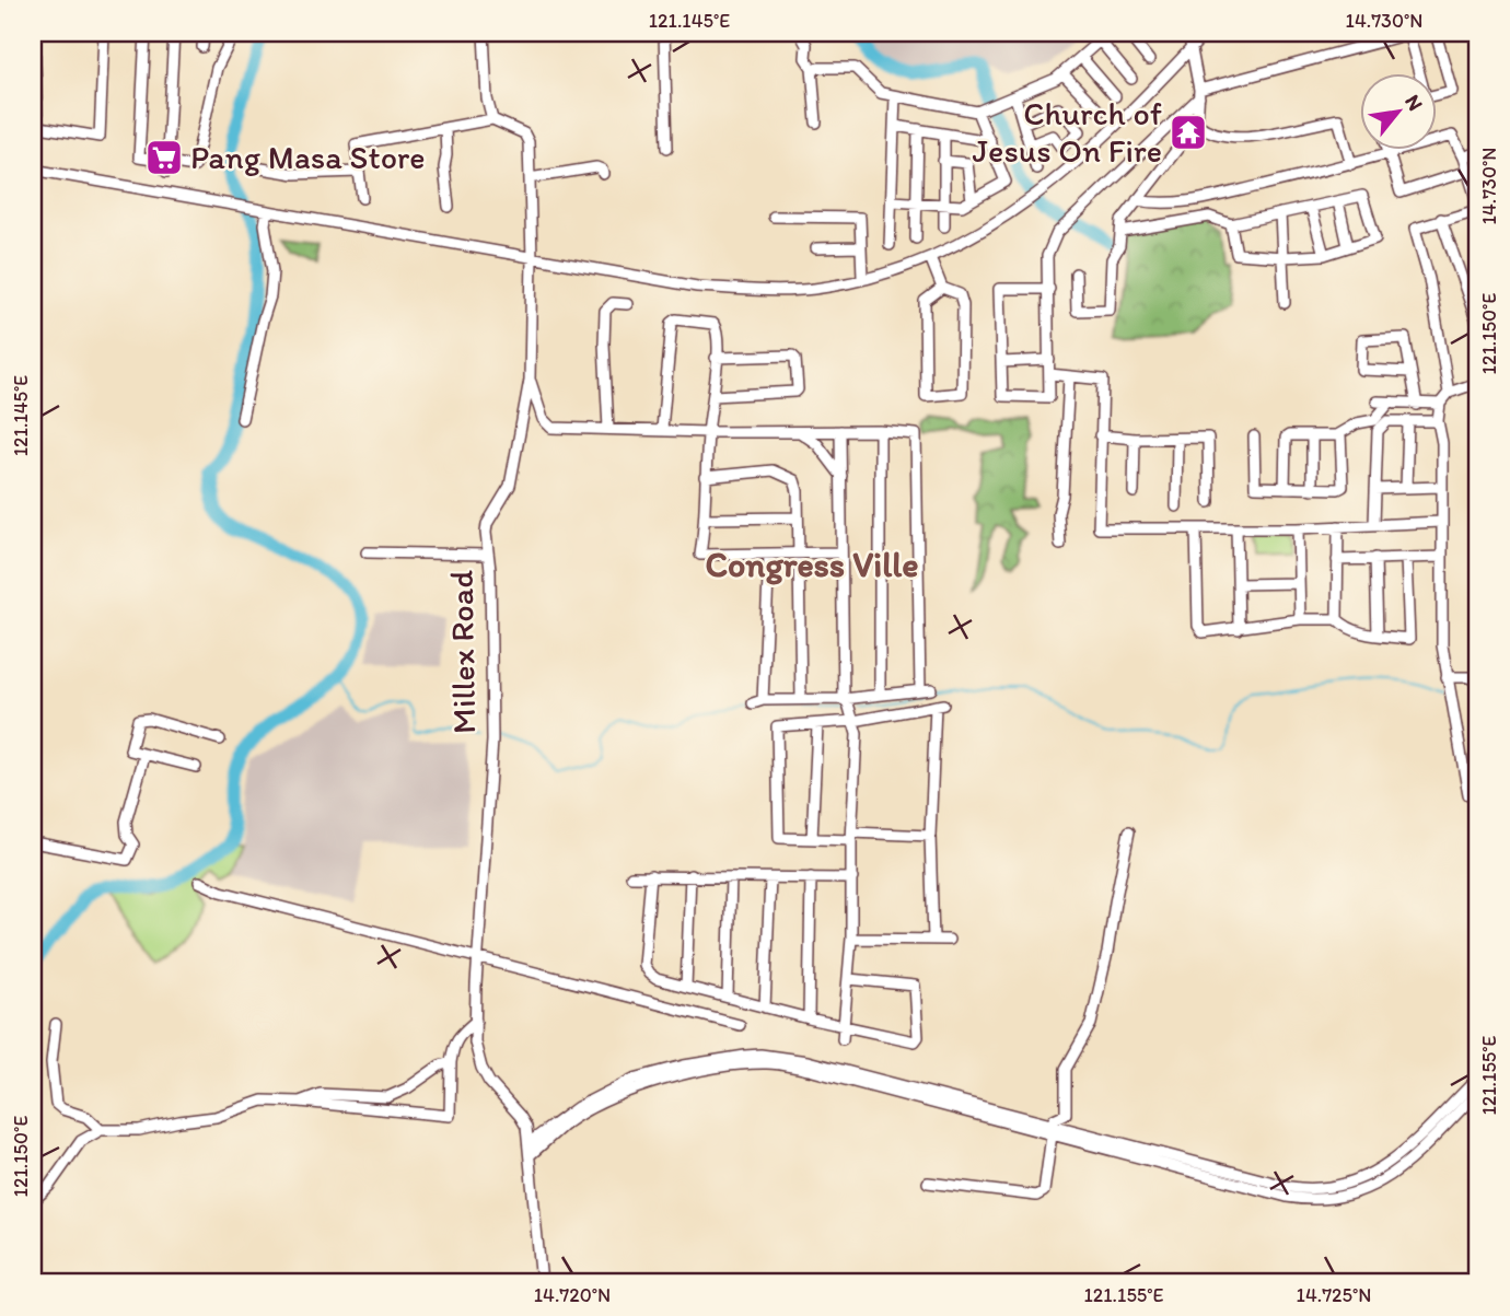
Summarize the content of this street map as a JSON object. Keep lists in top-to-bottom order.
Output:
{
  "streets": {
    "street": ["Millex Road"]
  },
  "districts": ["Congress Ville"],
  "places": {
    "temple": ["Church of Jesus On Fire"],
    "supermarket": ["Pang Masa Store"]
  },
  "north": "top right",
  "coordinates": [
    "121.145°E",
    "14.730°N",
    "121.150°E",
    "121.155°E",
    "14.720°N",
    "14.725°N"
  ]
}
